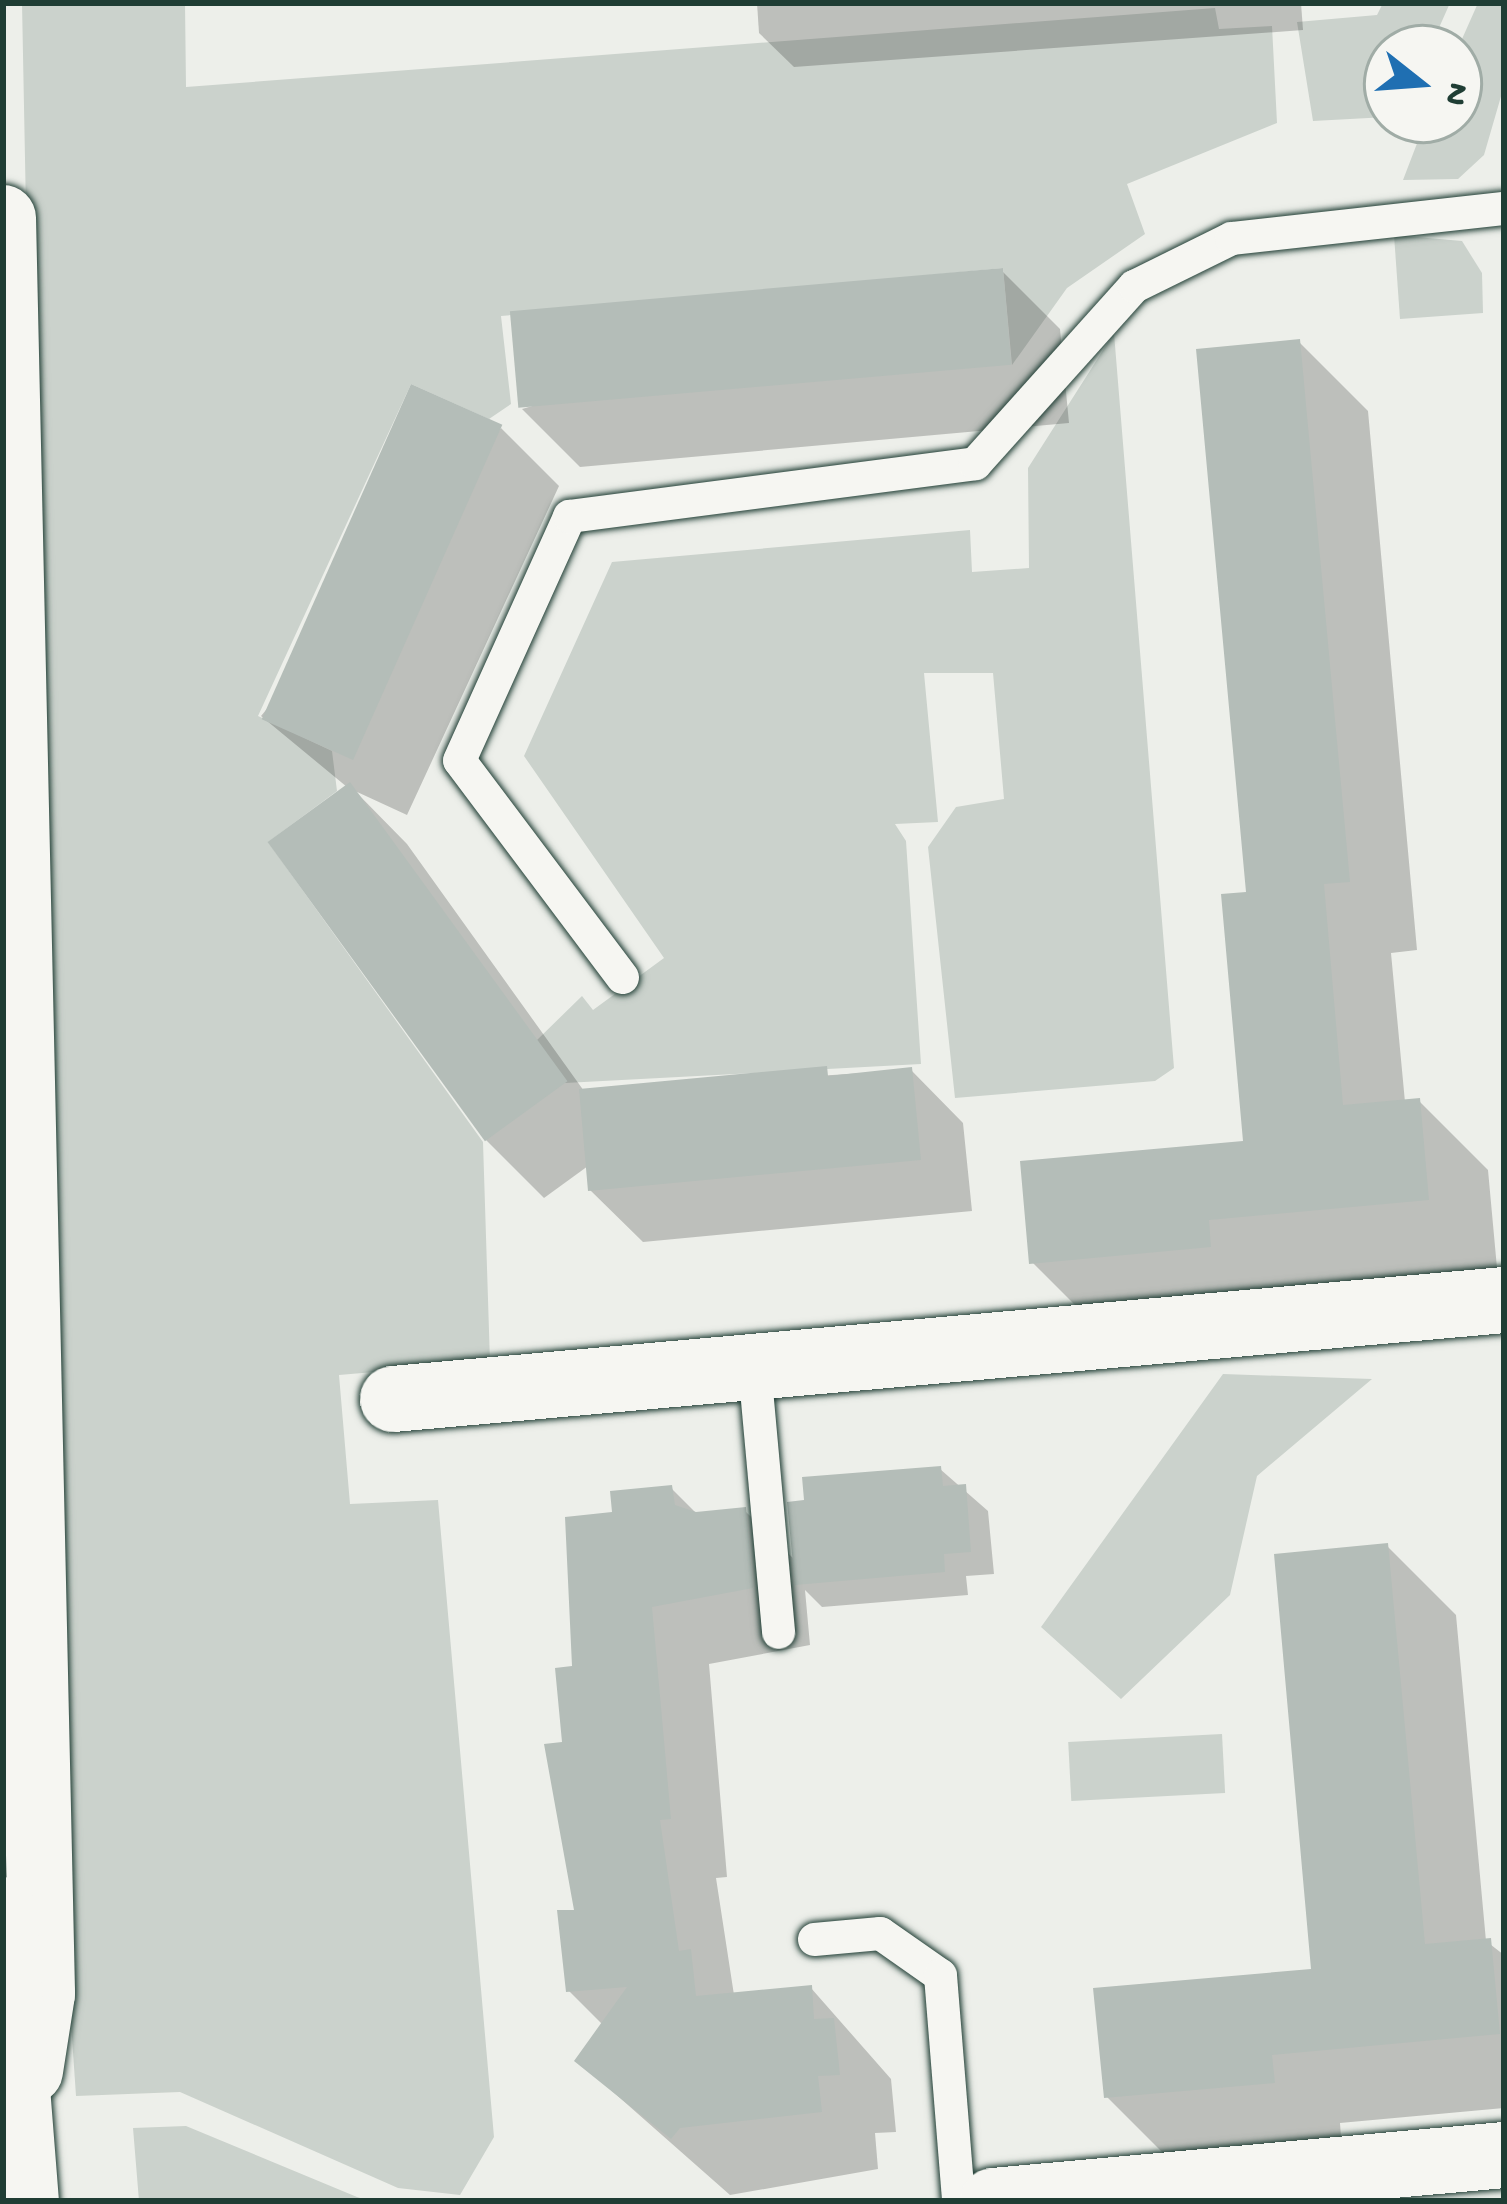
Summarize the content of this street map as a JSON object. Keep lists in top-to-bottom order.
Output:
{
  "north": "right"
}
